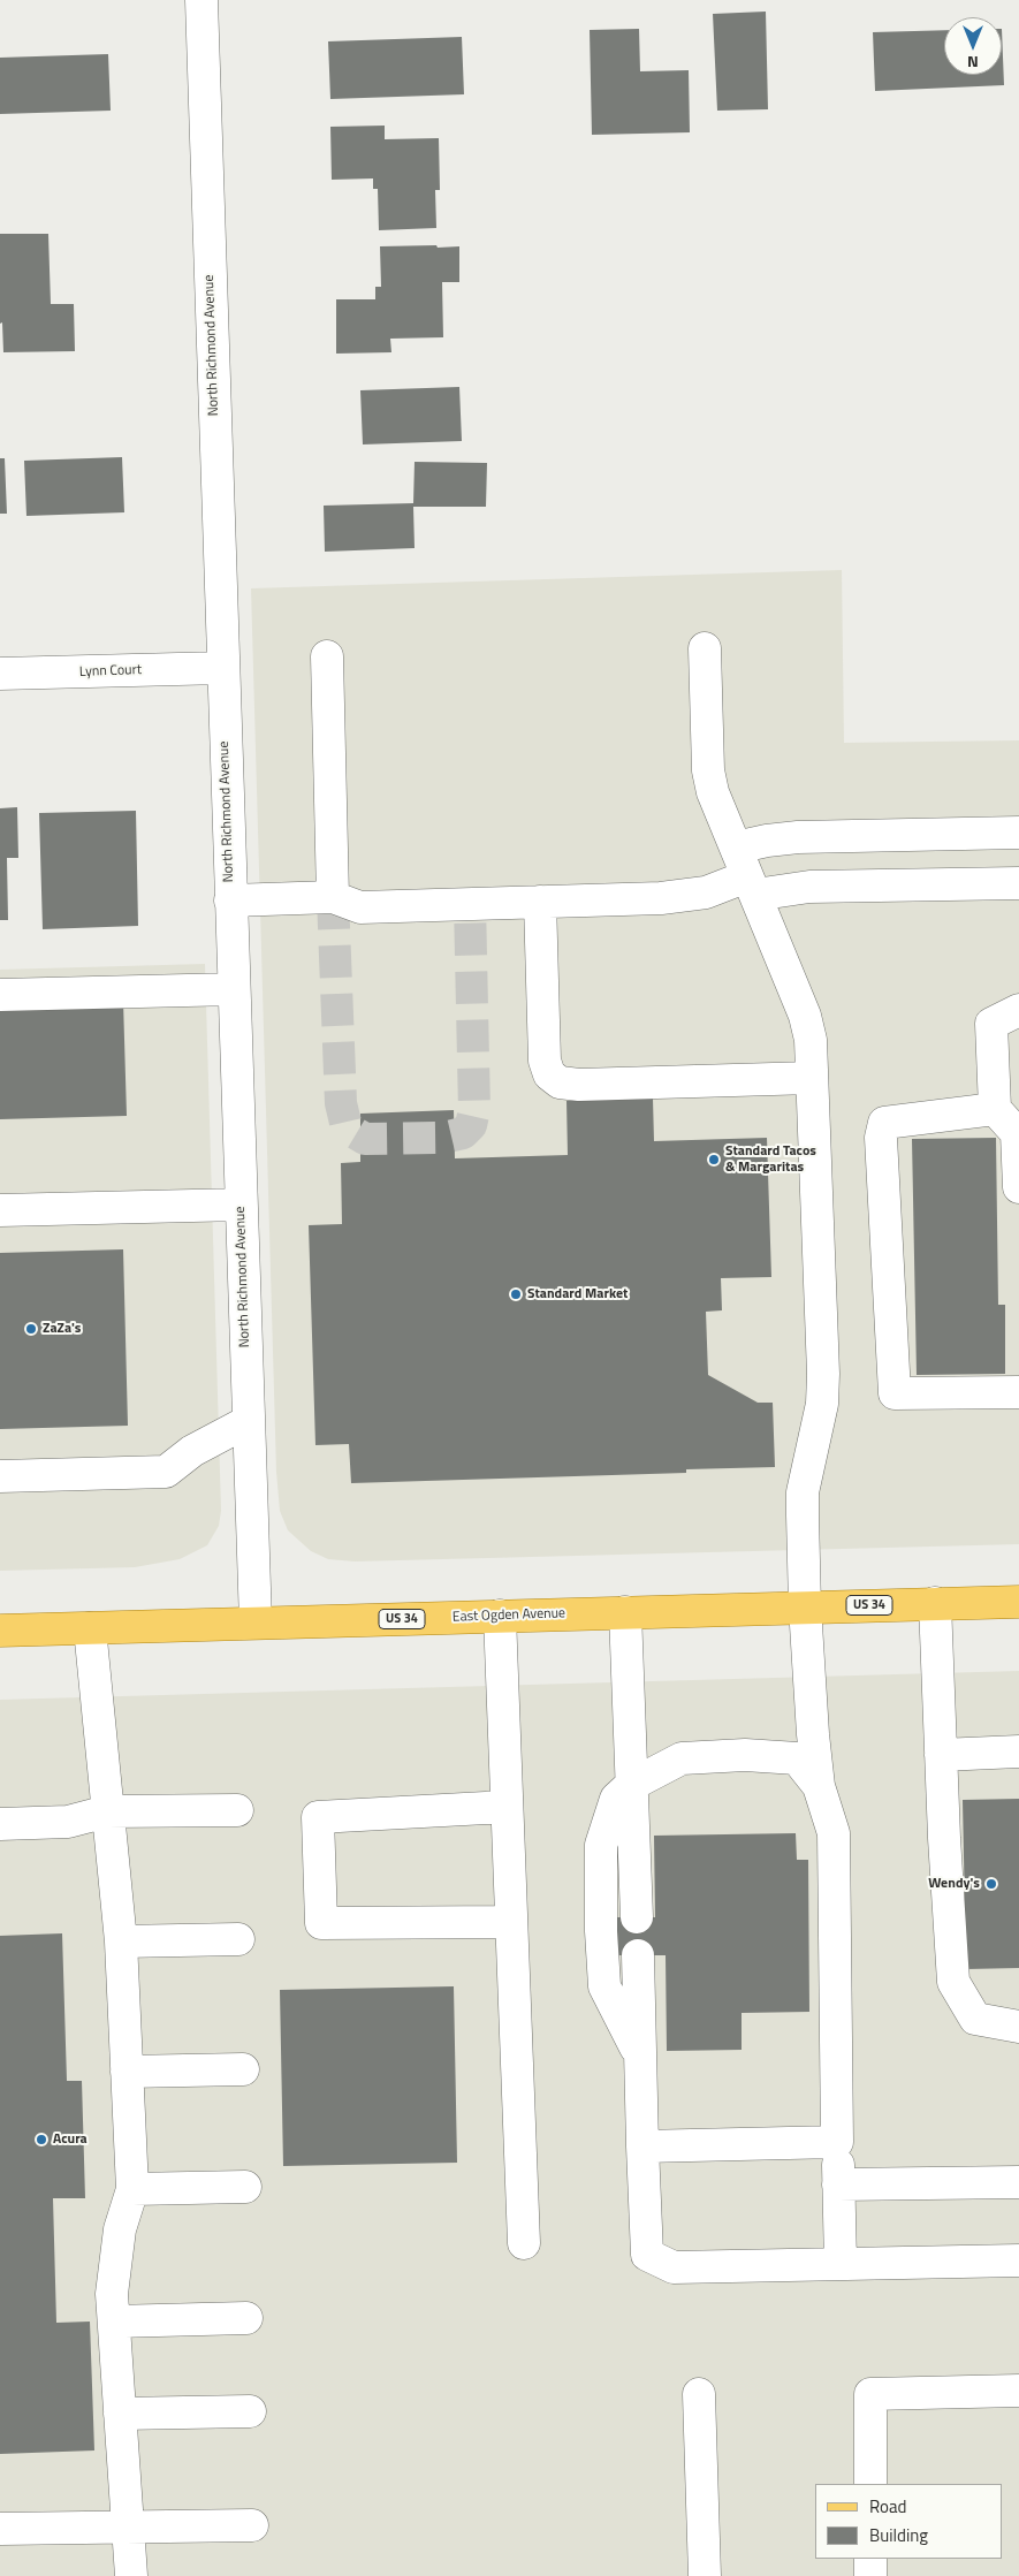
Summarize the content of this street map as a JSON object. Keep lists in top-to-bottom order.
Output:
{
  "streets": {
    "main road": ["US 34", "East Ogden Avenue"],
    "street": ["North Richmond Avenue", "Lynn Court"]
  },
  "crossings": [
    ["North Richmond Avenue", "Lynn Court"],
    ["North Richmond Avenue", "East Ogden Avenue"]
  ],
  "places": [
    "Standard Tacos & Margaritas",
    "Standard Market",
    "ZaZa's",
    "Wendy's",
    "Acura"
  ],
  "legend": ["Road", "Building"],
  "north": "bottom"
}
